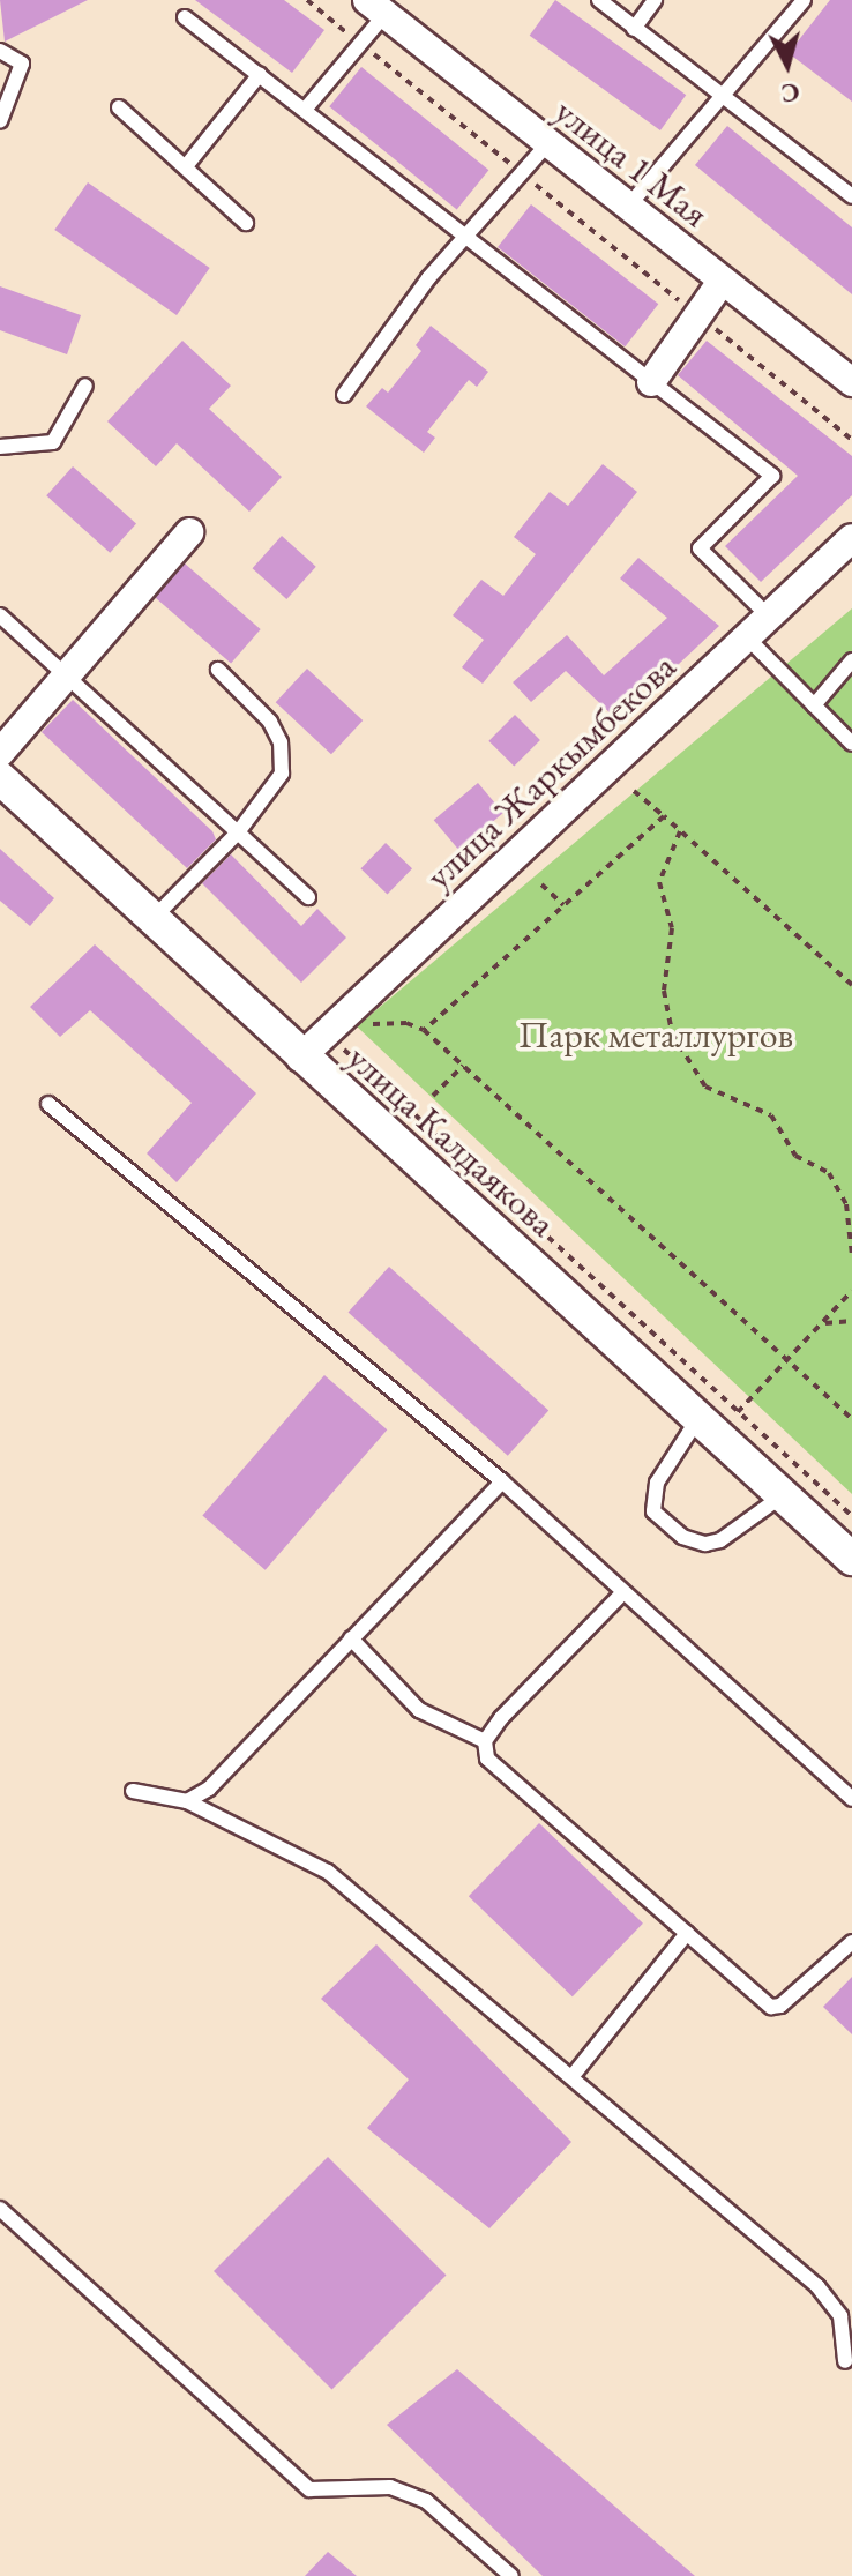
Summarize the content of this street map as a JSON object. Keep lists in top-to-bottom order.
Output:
{
  "streets": {
    "street": ["улица 1 Мая", "улица Жаркымбекова", "улица Калдаякова"]
  },
  "crossings": [
    ["улица Жаркымбекова", "улица Калдаякова"]
  ],
  "parks": ["Парк металлургов"],
  "north": "bottom"
}
